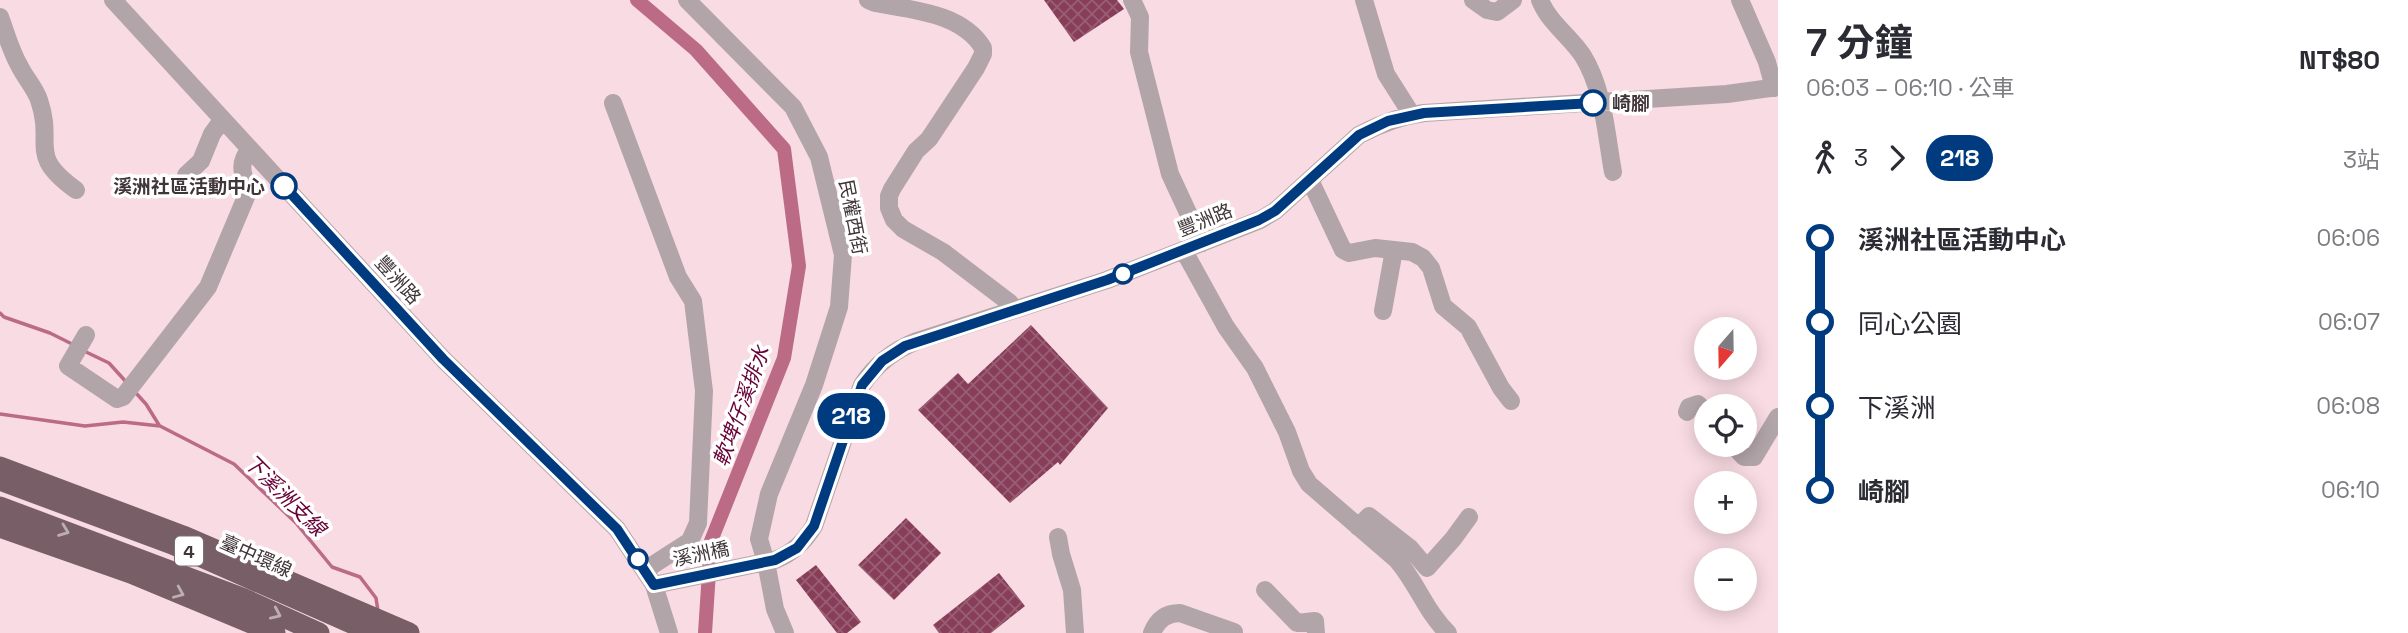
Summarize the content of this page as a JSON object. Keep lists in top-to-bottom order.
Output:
{
  "streets": {
    "highway": ["4", "臺中環線"],
    "street": ["民權西街", "豐洲路", "溪洲橋"]
  },
  "crossings": [
    ["民權西街", "豐洲路"],
    ["民權西街", "溪洲橋"],
    ["豐洲路", "溪洲橋"]
  ],
  "water": ["軟埤仔溪排水", "下溪洲支線"],
  "places": ["崎腳", "溪洲社區活動中心"],
  "lines": ["bus line 218"],
  "north": "bottom",
  "page": {
    "on_map": "218",
    "heading": ["7 分鐘", "06:03 – 06:10 · 公車", "NT$80"],
    "legs": ["3", "218", "3站"],
    "list": [
      {
        "name": "溪洲社區活動中心",
        "value": "06:06"
      },
      {
        "name": "同心公園",
        "value": "06:07"
      },
      {
        "name": "下溪洲",
        "value": "06:08"
      },
      {
        "name": "崎腳",
        "value": "06:10"
      }
    ],
    "map_buttons": ["+", "−"]
  }
}
